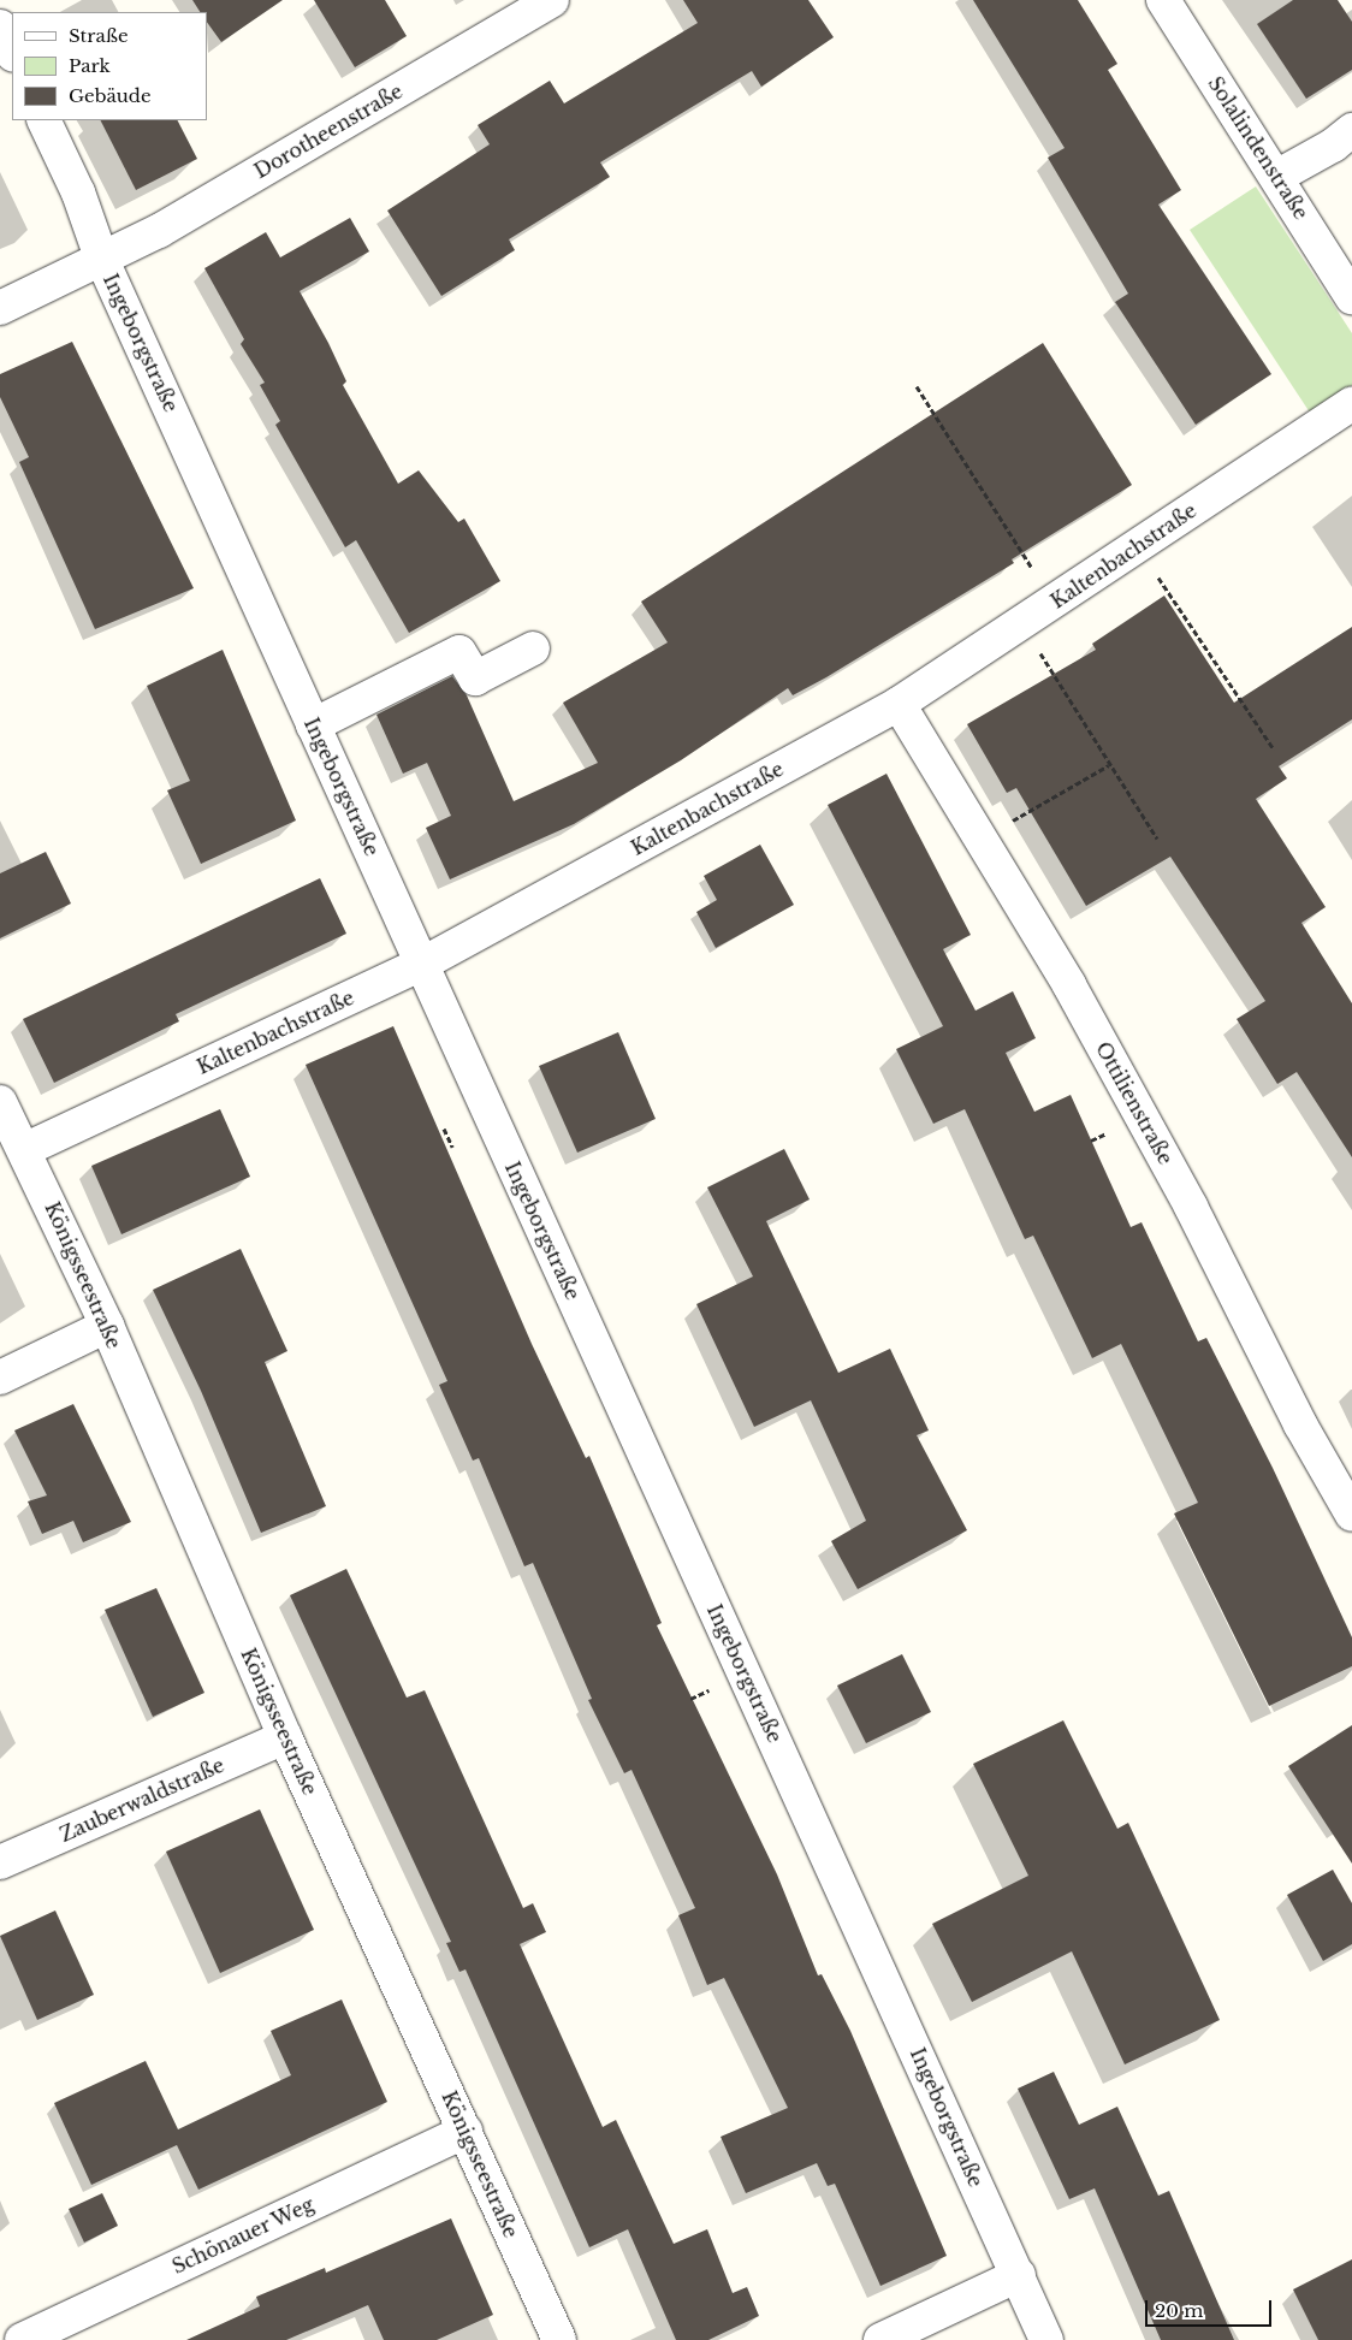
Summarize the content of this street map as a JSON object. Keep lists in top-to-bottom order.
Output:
{
  "streets": {
    "street": [
      "Dorotheenstraße",
      "Solalindenstraße",
      "Ingeborgstraße",
      "Kaltenbachstraße",
      "Ottilienstraße",
      "Königsseestraße",
      "Zauberwaldstraße",
      "Schönauer Weg"
    ]
  },
  "crossings": [
    ["Dorotheenstraße", "Ingeborgstraße"],
    ["Ingeborgstraße", "Kaltenbachstraße"],
    ["Kaltenbachstraße", "Ottilienstraße"],
    ["Kaltenbachstraße", "Königsseestraße"],
    ["Königsseestraße", "Zauberwaldstraße"],
    ["Königsseestraße", "Schönauer Weg"]
  ],
  "legend": ["Straße", "Park", "Gebäude"],
  "scale_bar": "20 m"
}
